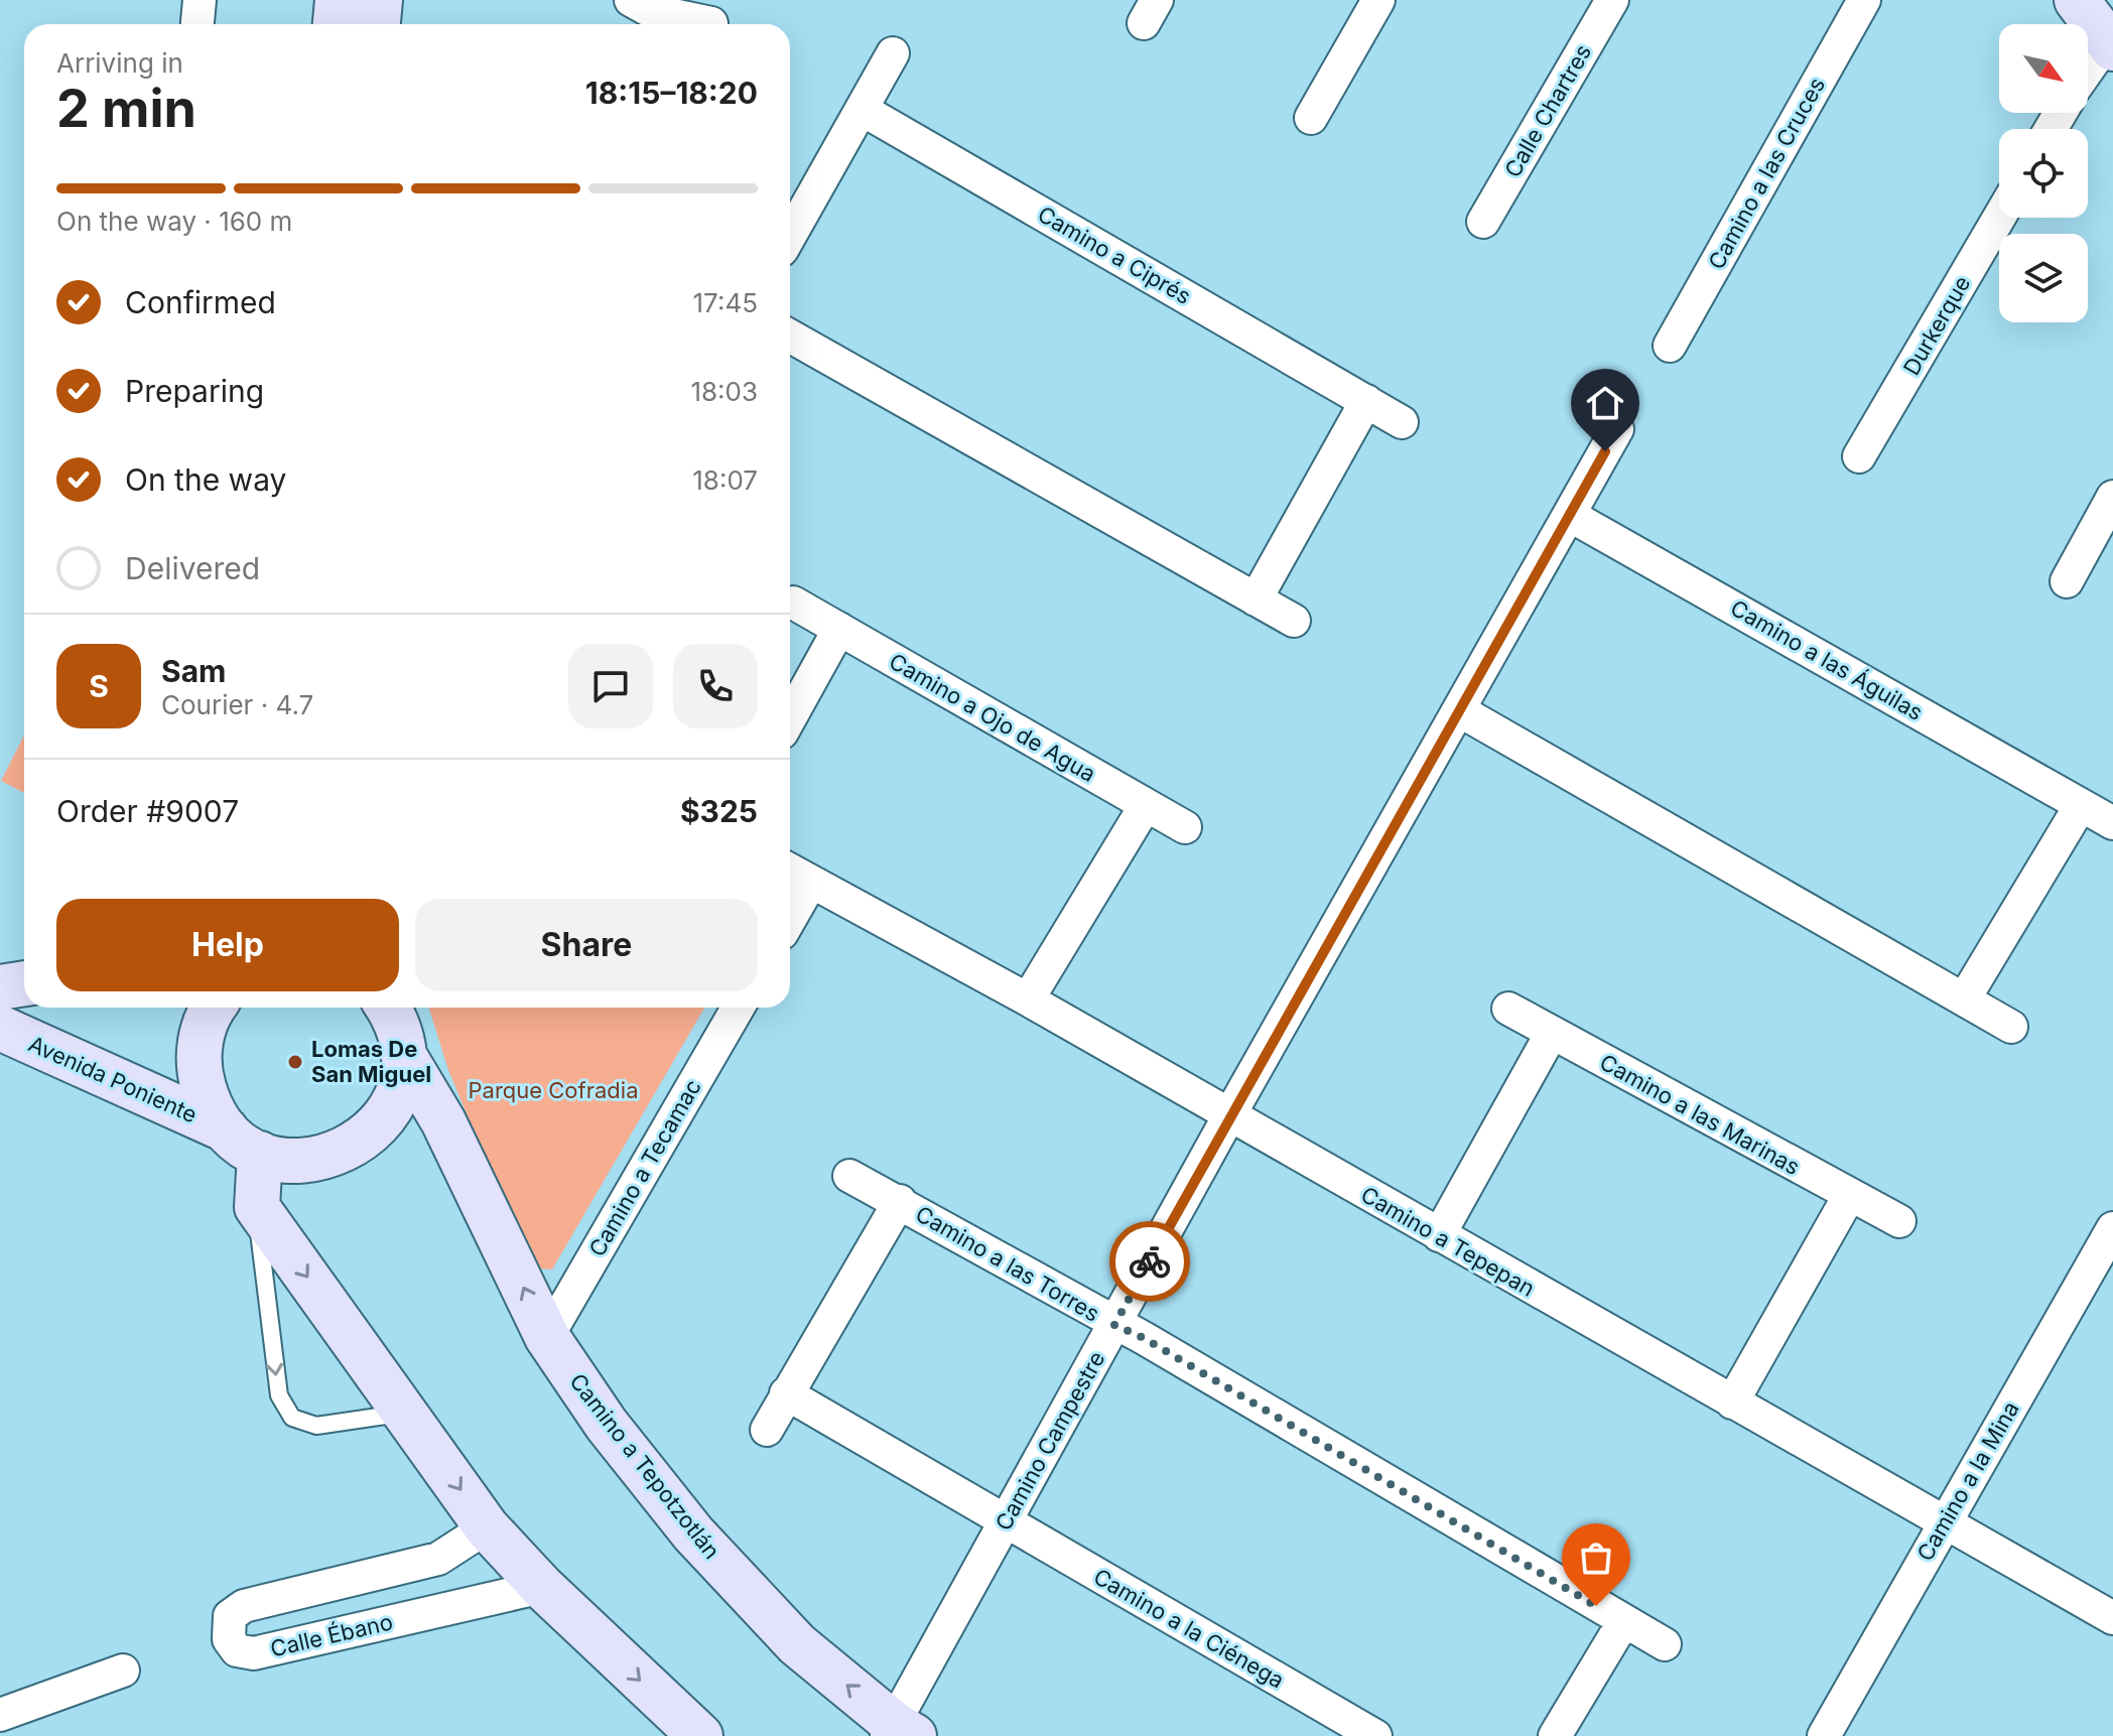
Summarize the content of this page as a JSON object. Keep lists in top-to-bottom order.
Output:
{
  "streets": {
    "main road": ["Avenida Poniente", "Camino a Tepotzotlán"],
    "street": [
      "Calle Chartres",
      "Camino a las Cruces",
      "Camino a Ciprés",
      "Durkerque",
      "Camino a las Águilas",
      "Camino a Ojo de Agua",
      "Camino a las Marinas",
      "Camino a Tecamac",
      "Camino a Tepepan",
      "Camino a las Torres",
      "Camino Campestre",
      "Camino a la Mina",
      "Camino a la Ciénega",
      "Calle Ébano"
    ]
  },
  "crossings": [
    ["Camino a las Águilas", "Camino Campestre"],
    ["Avenida Poniente", "Camino a Tepotzotlán"],
    ["Camino a Tecamac", "Camino a Tepotzotlán"],
    ["Camino a Tepepan", "Camino Campestre"],
    ["Camino a Tepepan", "Camino a la Mina"],
    ["Camino a las Torres", "Camino Campestre"],
    ["Camino Campestre", "Camino a Tepotzotlán"],
    ["Camino Campestre", "Camino a la Ciénega"]
  ],
  "parks": ["Parque Cofradia"],
  "places": ["Lomas De San Miguel"],
  "north": "bottom right",
  "page": {
    "heading": ["2 min", "Arriving in", "18:15–18:20"],
    "panel": [
      "Sam",
      "Courier · 4.7",
      "Order #9007",
      "$325"
    ],
    "bar": "On the way · 160 m",
    "list": [
      ["Confirmed", "17:45"],
      ["Preparing", "18:03"],
      ["On the way", "18:07"],
      "Delivered"
    ],
    "round": "S",
    "buttons": ["Help", "Share"]
  }
}
